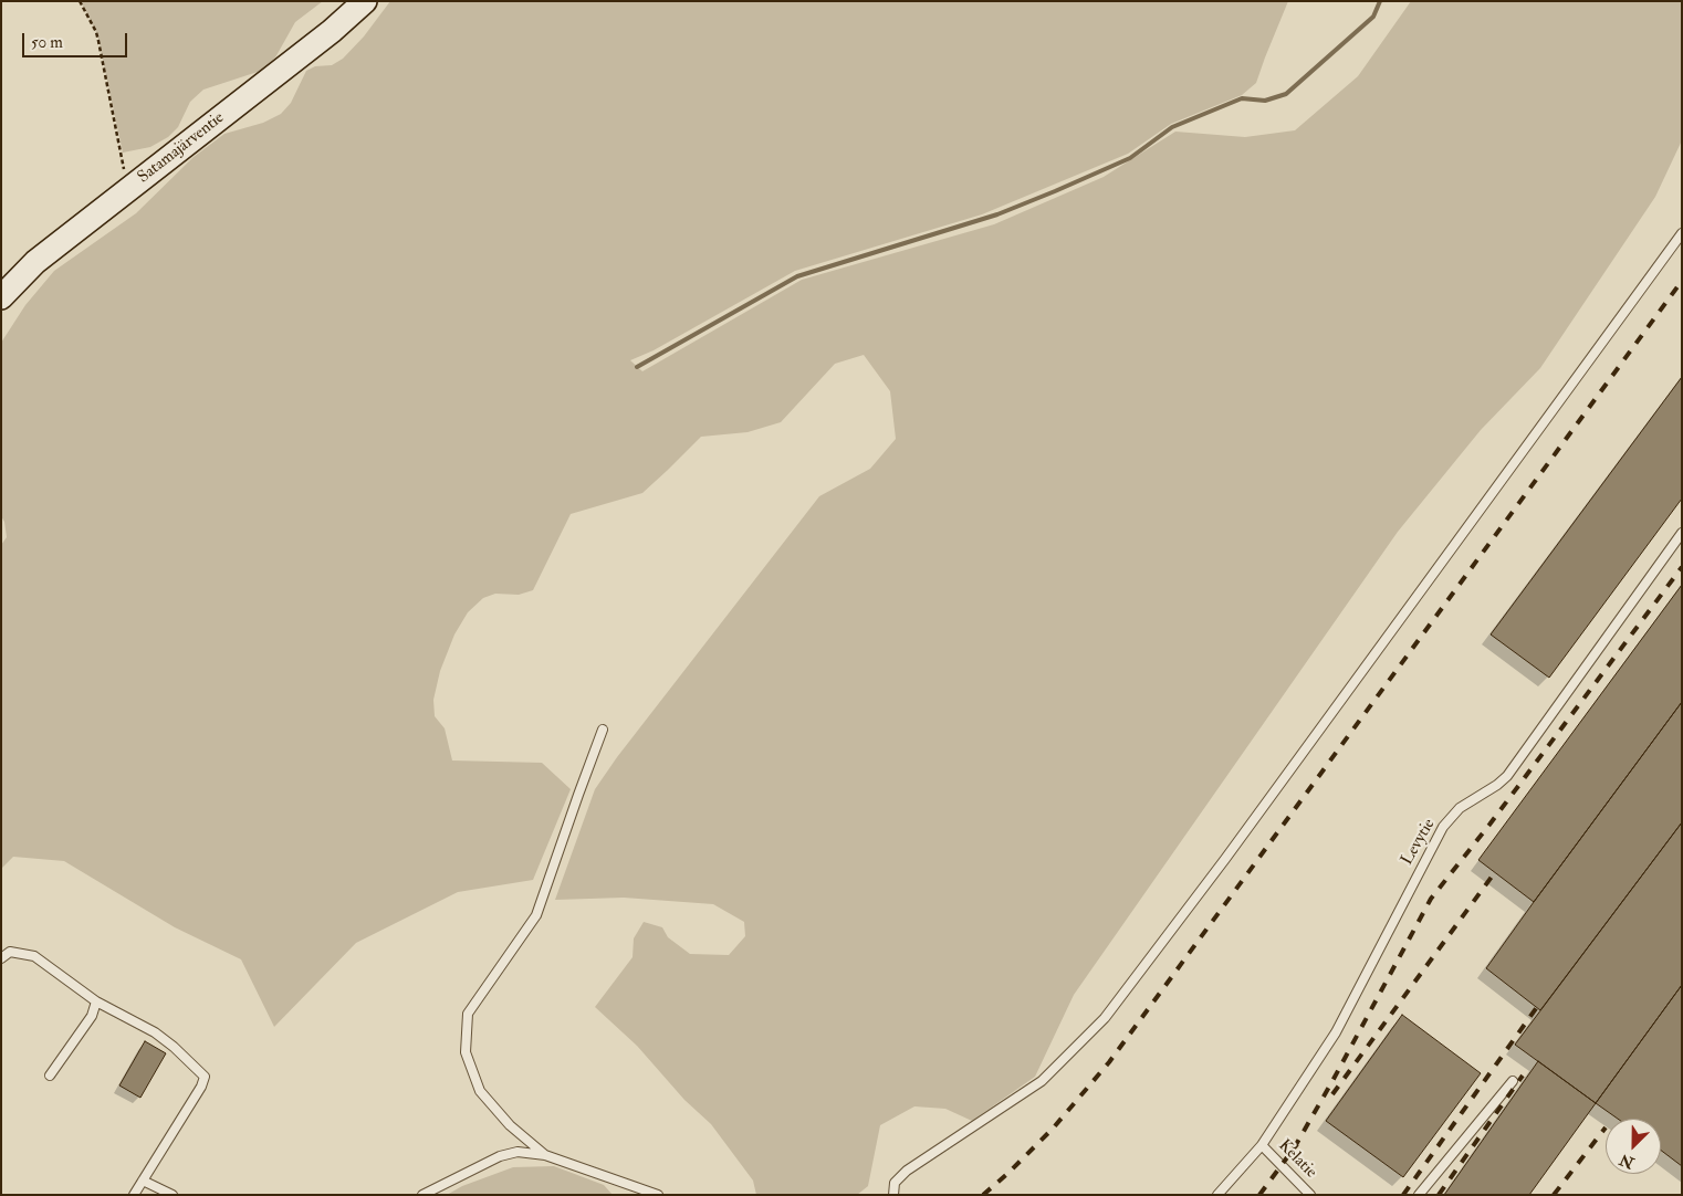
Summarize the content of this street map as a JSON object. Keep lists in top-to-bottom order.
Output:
{
  "streets": {
    "street": ["Satamajärventie"],
    "lane": ["Levytie", "Kelatie"]
  },
  "crossings": [
    ["Levytie", "Kelatie"]
  ],
  "scale_bar": "50 m",
  "north": "bottom left"
}
